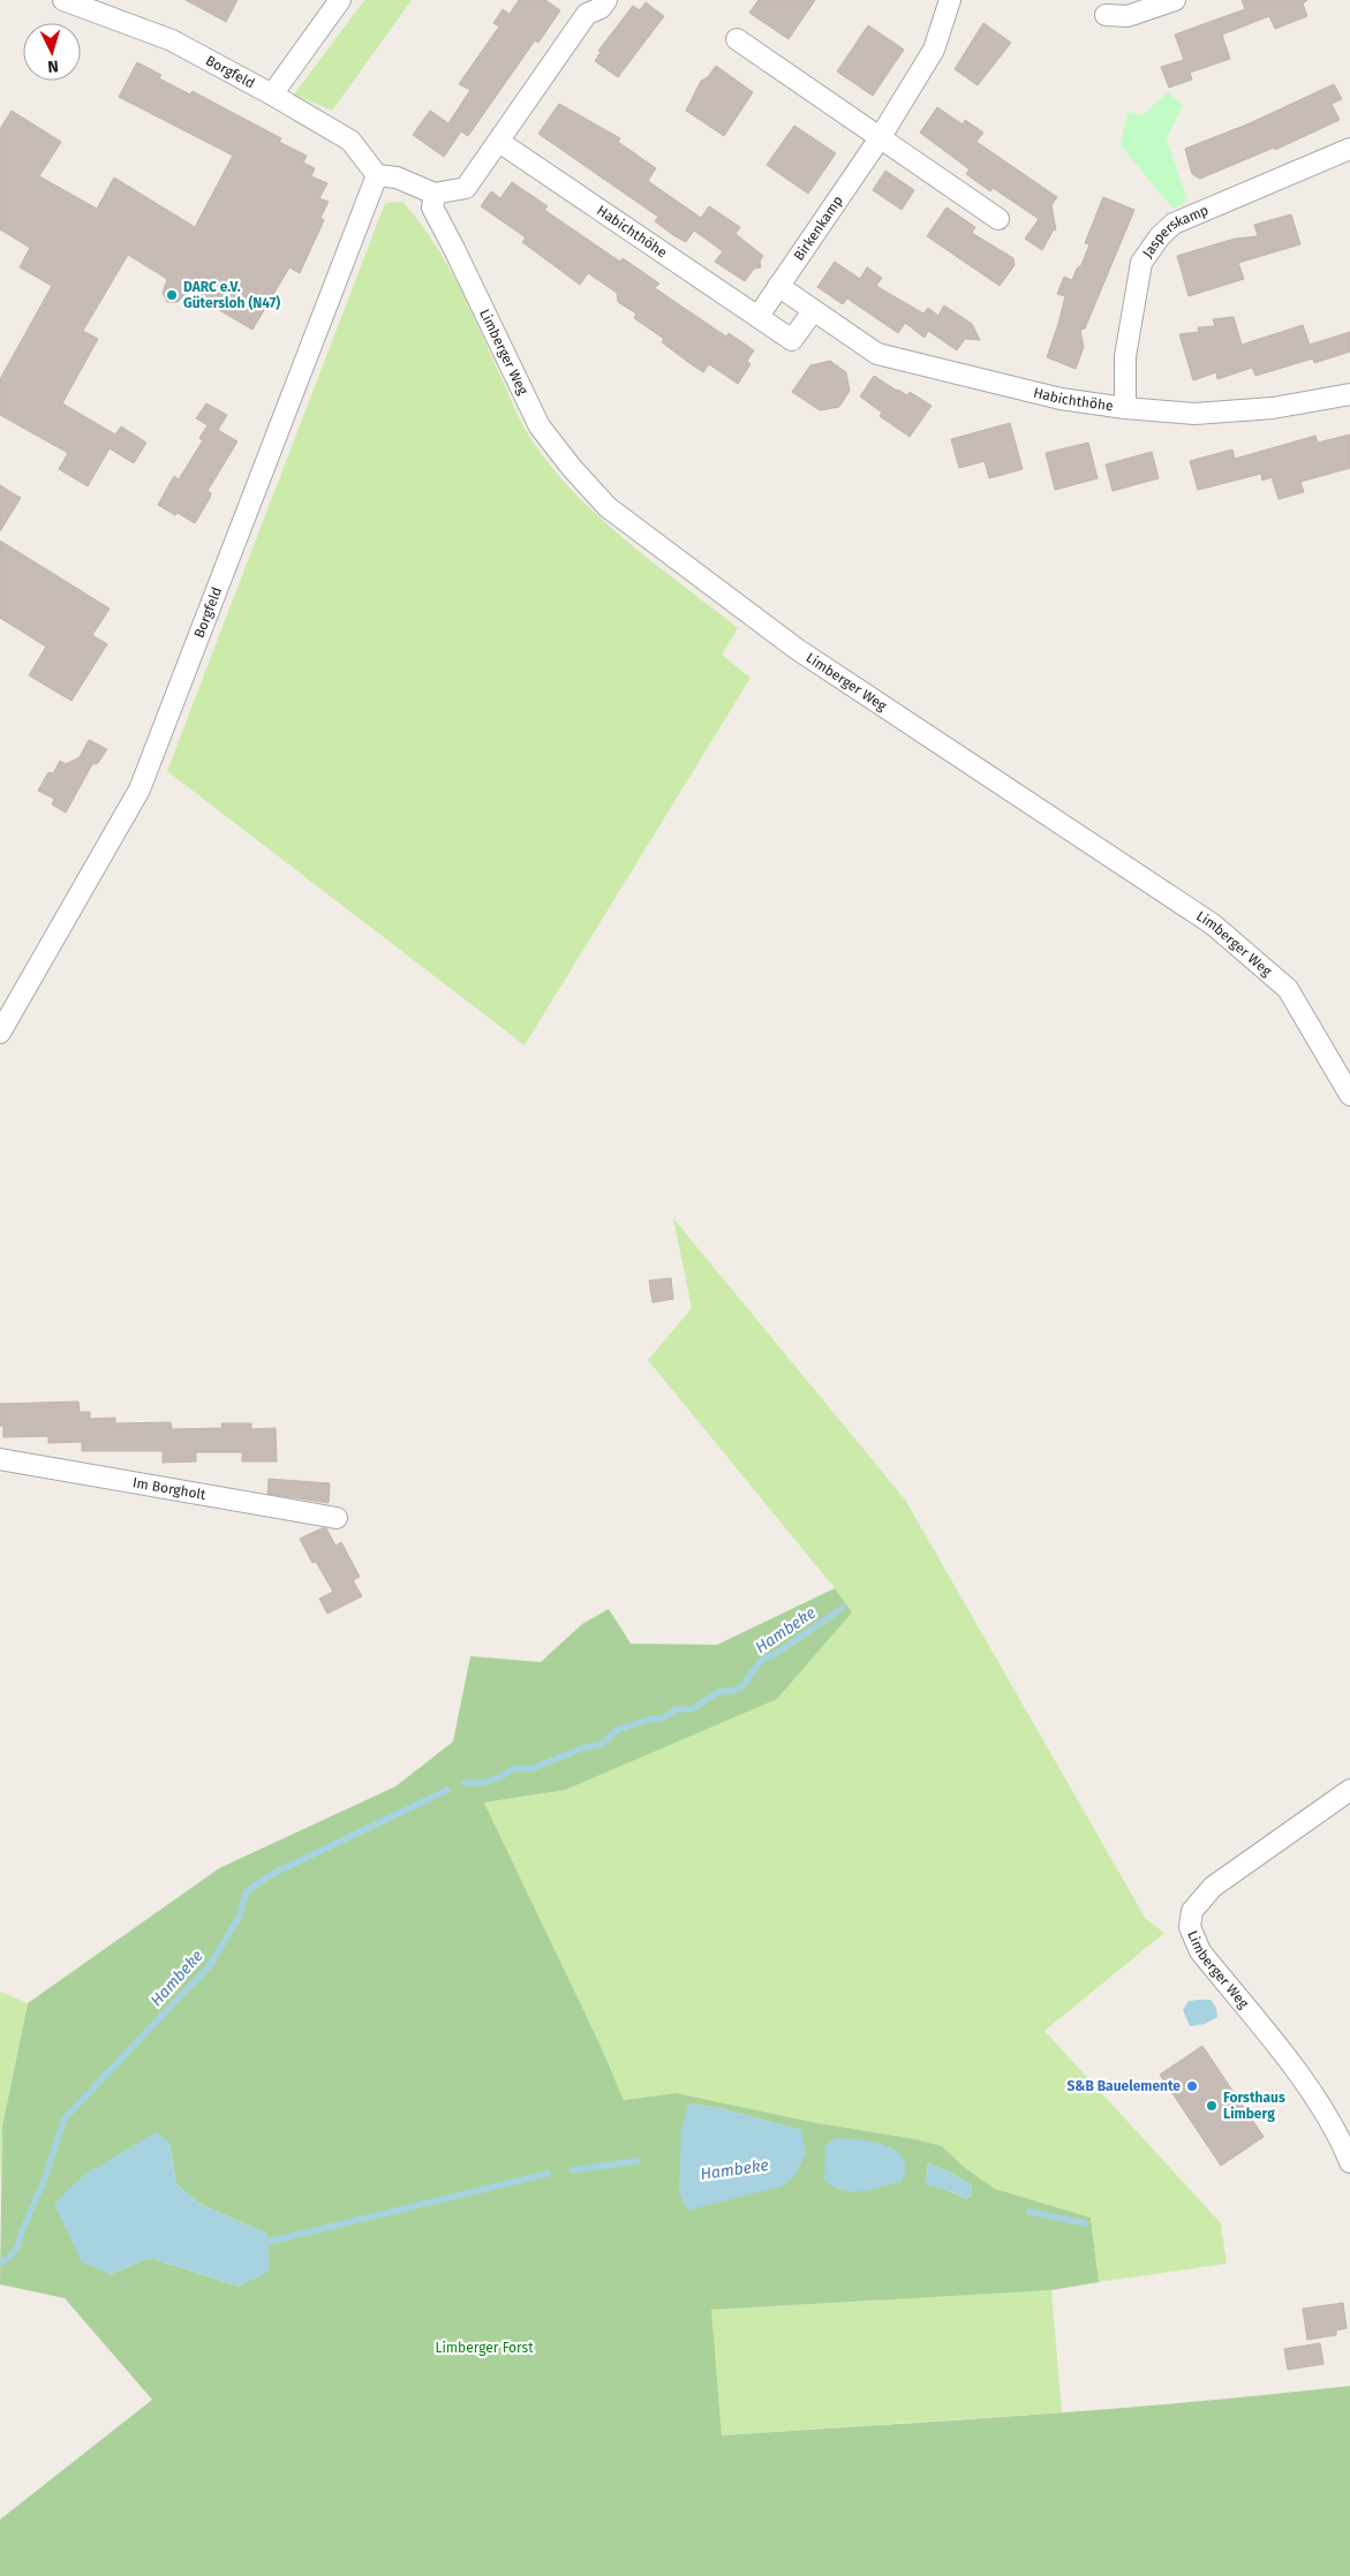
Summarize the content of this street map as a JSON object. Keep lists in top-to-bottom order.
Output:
{
  "streets": {
    "street": [
      "Borgfeld",
      "Birkenkamp",
      "Habichthöhe",
      "Jasperskamp",
      "Limberger Weg",
      "Im Borgholt"
    ]
  },
  "crossings": [
    ["Birkenkamp", "Habichthöhe"],
    ["Habichthöhe", "Jasperskamp"]
  ],
  "water": ["Hambeke"],
  "parks": ["Limberger Forst"],
  "places": ["DARC e.V. Gütersloh (N47)", "S&B Bauelemente", "Forsthaus Limberg"],
  "north": "bottom"
}
